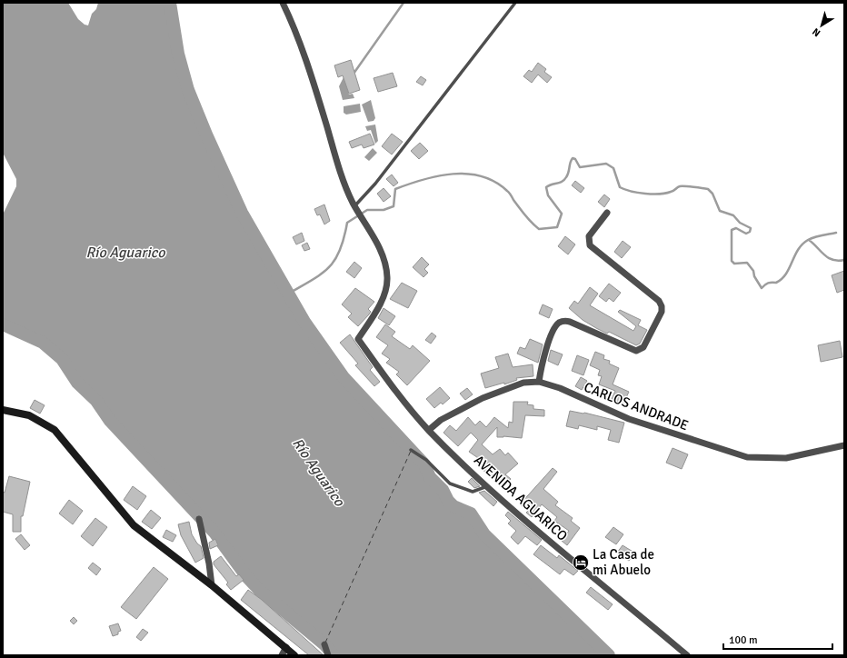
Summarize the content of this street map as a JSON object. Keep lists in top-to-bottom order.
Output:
{
  "streets": {
    "street": ["CARLOS ANDRADE", "AVENIDA AGUARICO"]
  },
  "crossings": [
    ["CARLOS ANDRADE", "AVENIDA AGUARICO"]
  ],
  "water": ["Río Aguarico"],
  "places": {
    "hotel": ["La Casa de mi Abuelo"]
  },
  "scale_bar": "100 m",
  "north": "bottom left"
}
